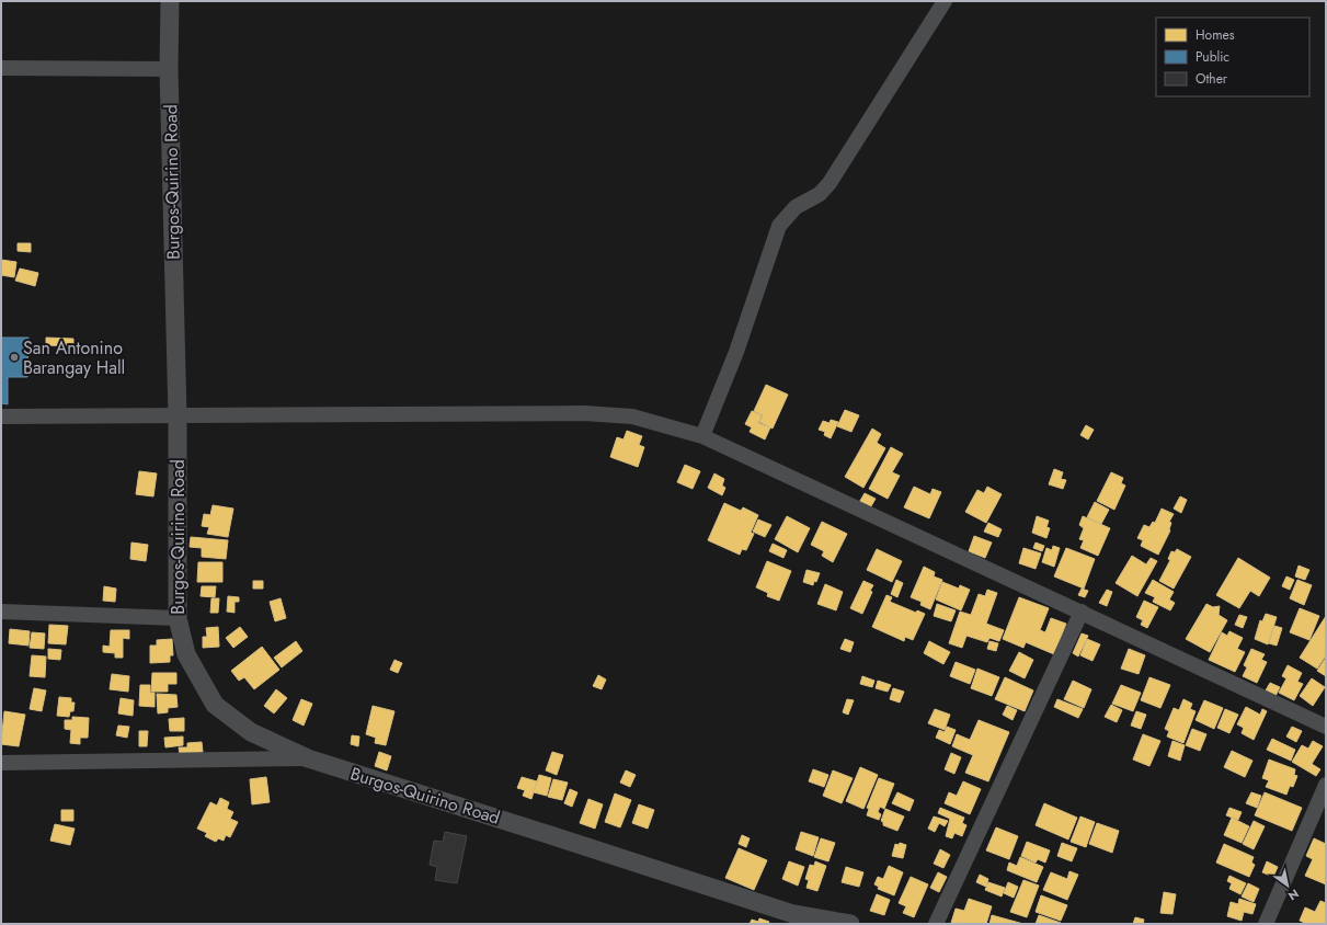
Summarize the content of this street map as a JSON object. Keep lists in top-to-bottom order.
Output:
{
  "streets": {
    "street": ["Burgos-Quirino Road"]
  },
  "places": ["San Antonino Barangay Hall"],
  "legend": ["Homes", "Public", "Other"],
  "north": "bottom right"
}
